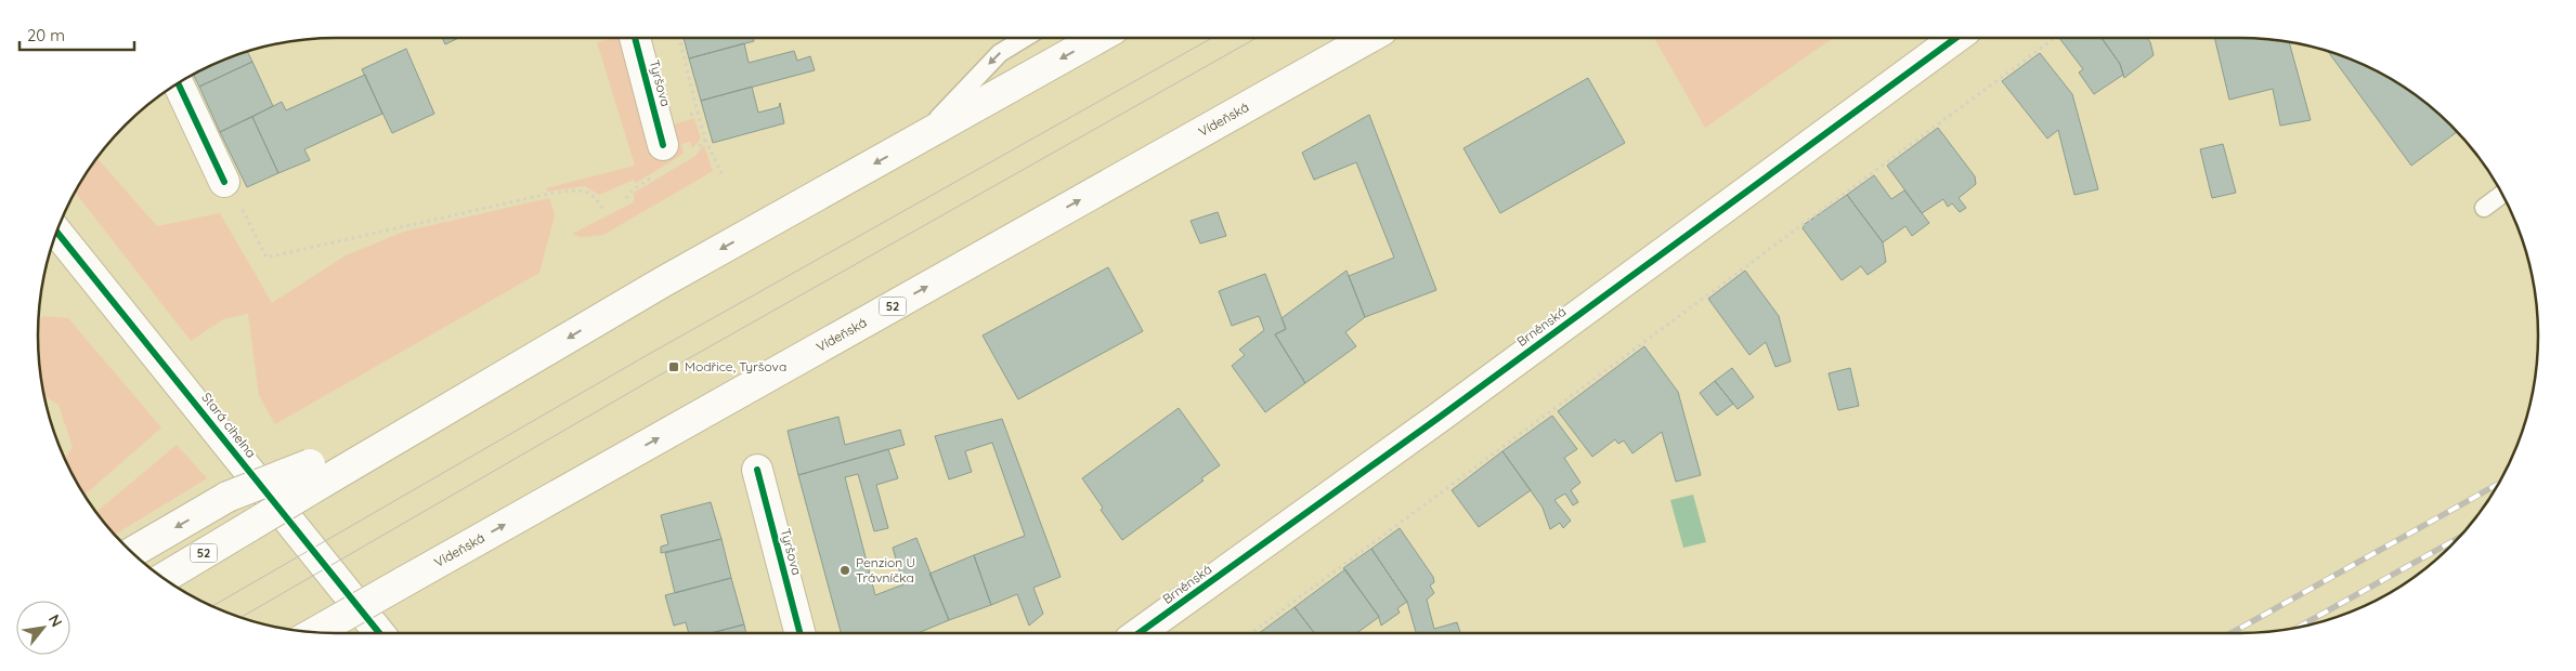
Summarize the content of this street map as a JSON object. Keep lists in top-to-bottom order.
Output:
{
  "streets": {
    "main road": [
      "Tyršova",
      "Vídeňská",
      "52",
      "Brněnská",
      "Stará cihelna"
    ]
  },
  "places": {
    "transit": ["Modřice, Tyršova"],
    "other": ["Penzion U Trávníčka"]
  },
  "scale_bar": "20 m",
  "north": "top right"
}
